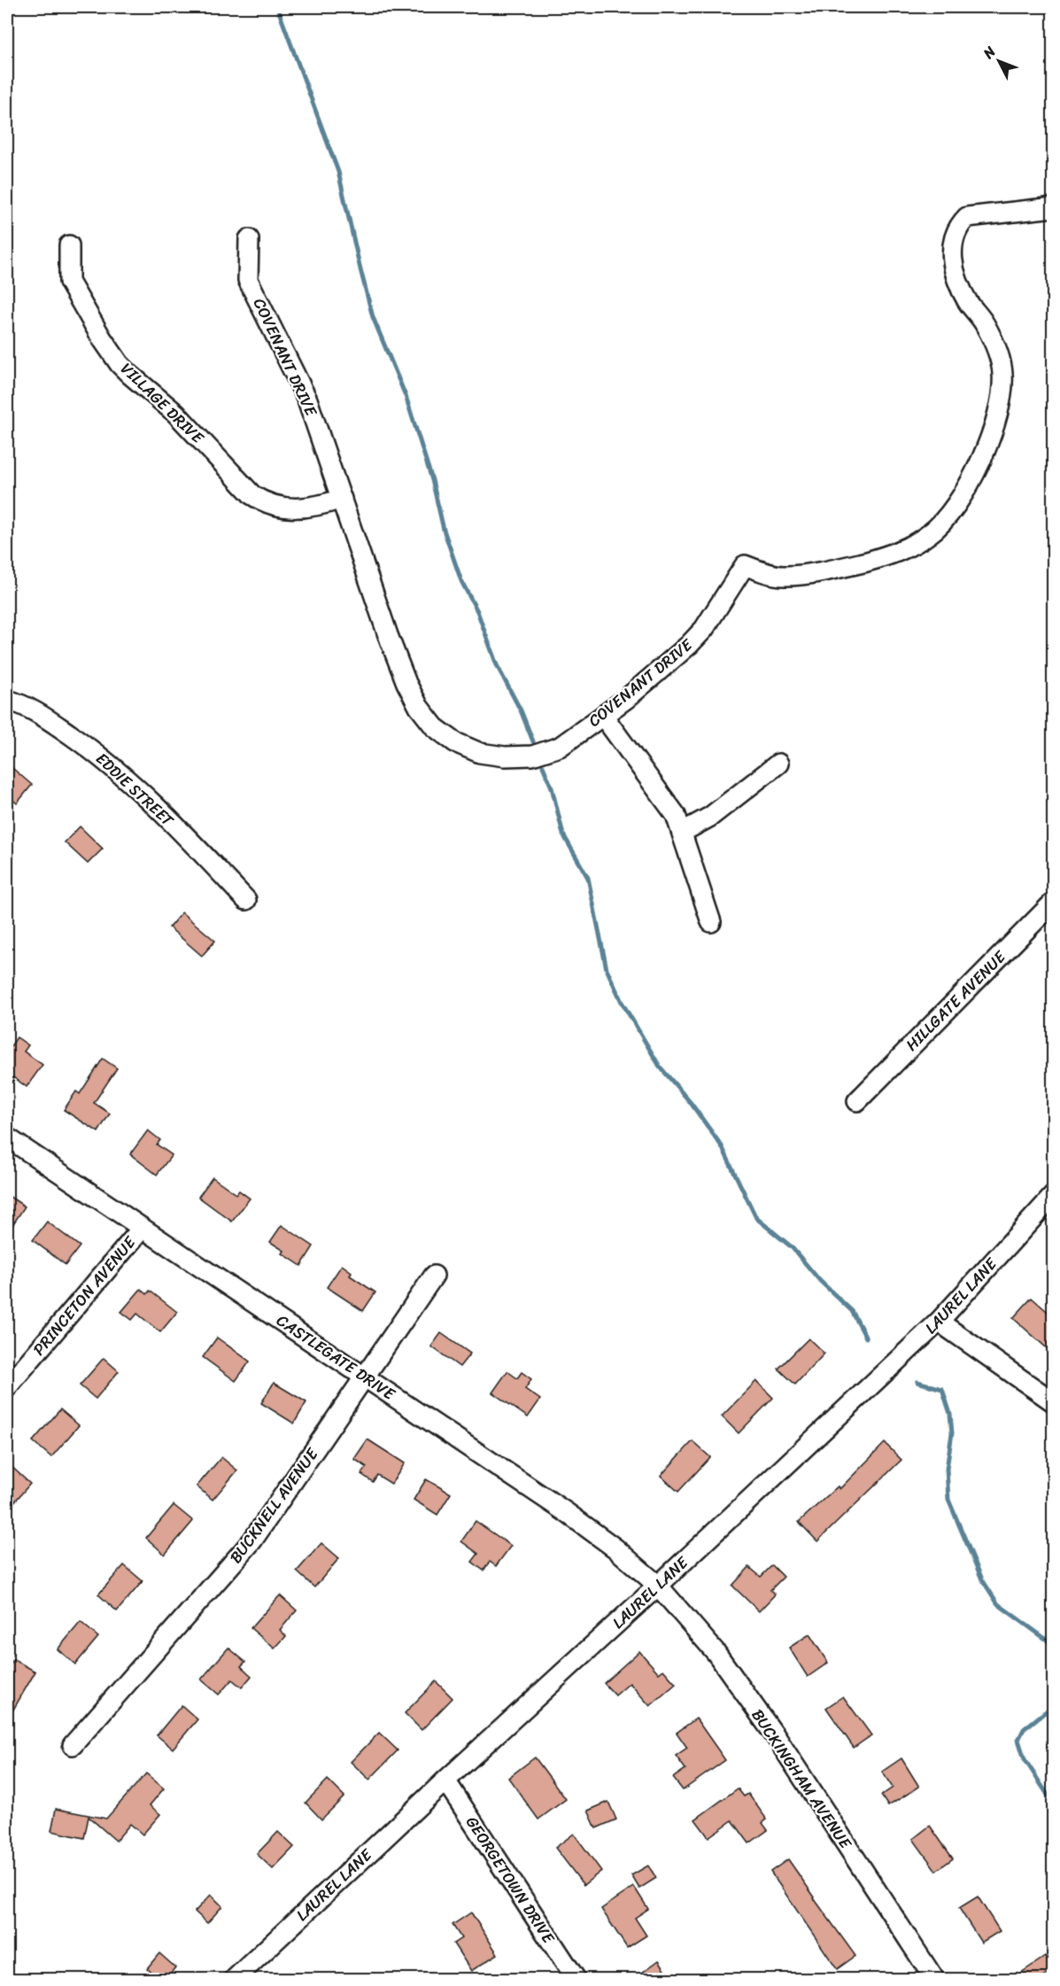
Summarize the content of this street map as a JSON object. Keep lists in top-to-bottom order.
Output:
{
  "streets": {
    "street": [
      "COVENANT DRIVE",
      "VILLAGE DRIVE",
      "EDDIE STREET",
      "HILLGATE AVENUE",
      "PRINCETON AVENUE",
      "LAUREL LANE",
      "CASTLEGATE DRIVE",
      "BUCKNELL AVENUE",
      "BUCKINGHAM AVENUE",
      "GEORGETOWN DRIVE"
    ]
  },
  "crossings": [
    ["COVENANT DRIVE", "VILLAGE DRIVE"],
    ["PRINCETON AVENUE", "CASTLEGATE DRIVE"],
    ["LAUREL LANE", "CASTLEGATE DRIVE"],
    ["LAUREL LANE", "BUCKINGHAM AVENUE"],
    ["LAUREL LANE", "GEORGETOWN DRIVE"],
    ["CASTLEGATE DRIVE", "BUCKNELL AVENUE"],
    ["CASTLEGATE DRIVE", "BUCKINGHAM AVENUE"]
  ],
  "north": "top left"
}
